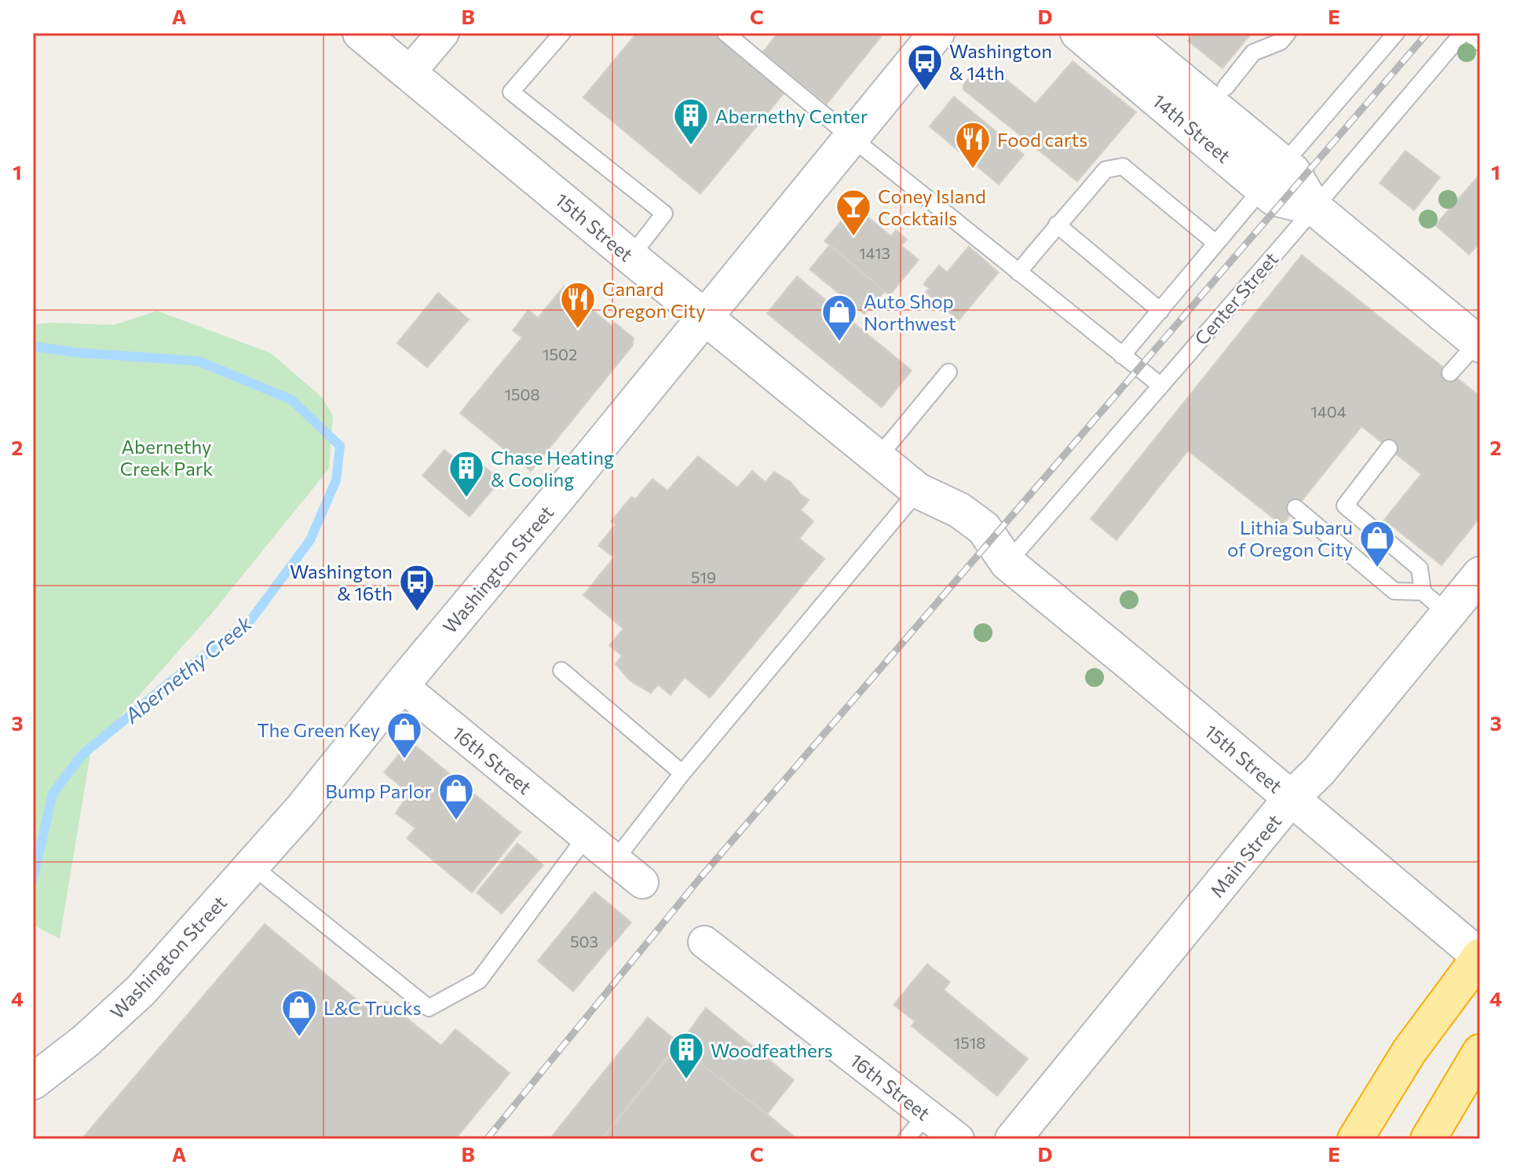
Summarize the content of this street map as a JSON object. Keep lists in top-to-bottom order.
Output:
{
  "streets": {
    "street": [
      "14th Street",
      "15th Street",
      "Washington Street",
      "16th Street",
      "Main Street"
    ],
    "lane": ["Center Street"]
  },
  "crossings": [
    ["14th Street", "Center Street"],
    ["15th Street", "Center Street"],
    ["15th Street", "Washington Street"],
    ["15th Street", "Main Street"],
    ["Washington Street", "16th Street"]
  ],
  "water": ["Abernethy Creek"],
  "parks": ["Abernethy Creek Park"],
  "places": {
    "bus stop": ["Washington & 14th", "Washington & 16th"],
    "building": ["Abernethy Center", "Chase Heating & Cooling", "Woodfeathers"],
    "restaurant": ["Food carts", "Canard Oregon City"],
    "bar": ["Coney Island Cocktails"],
    "shop": [
      "Auto Shop Northwest",
      "Lithia Subaru of Oregon City",
      "The Green Key",
      "Bump Parlor",
      "L&C Trucks"
    ]
  },
  "house_numbers": [
    "1413",
    "1502",
    "1508",
    "1404",
    "519",
    "503",
    "1518"
  ],
  "grid": {
    "columns": [
      "A",
      "B",
      "C",
      "D",
      "E"
    ],
    "rows": [
      "1",
      "2",
      "3",
      "4"
    ]
  }
}
